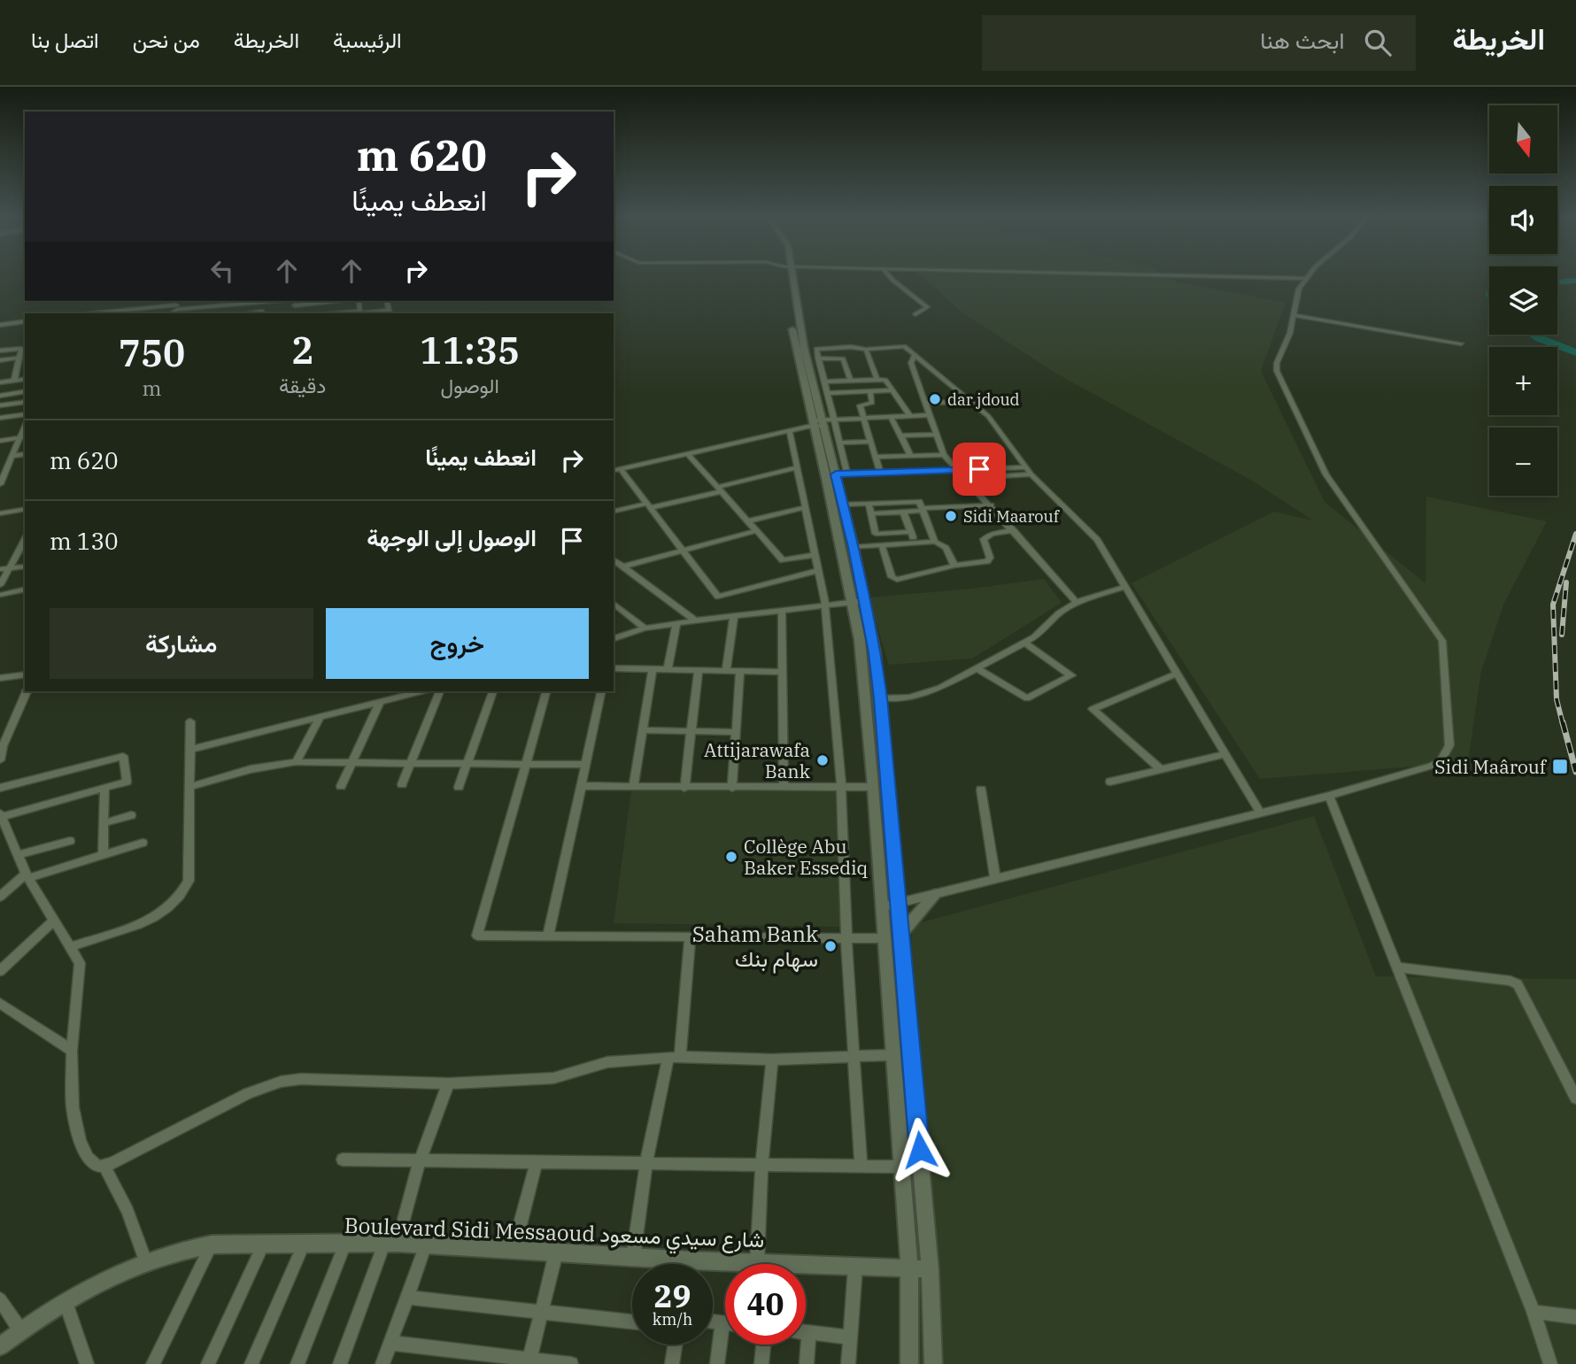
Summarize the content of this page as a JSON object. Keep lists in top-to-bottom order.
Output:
{
  "streets": {
    "street": ["Boulevard Sidi Messaoud شارع سيدي مسعود"]
  },
  "places": {
    "other": [
      "dar jdoud",
      "Sidi Maarouf",
      "Attijarawafa Bank",
      "Collège Abu Baker Essediq",
      "Saham Bank سهام بنك"
    ],
    "transit": ["Sidi Maârouf"]
  },
  "north": "bottom",
  "page": {
    "header": "الخريطة",
    "search": "ابحث هنا",
    "nav": [
      "الرئيسية",
      "الخريطة",
      "من نحن",
      "اتصل بنا"
    ],
    "map_buttons": ["+", "−"],
    "turn": ["620 m", "انعطف يمينًا"],
    "eta": [
      "11:35",
      "الوصول",
      "2",
      "دقيقة",
      "750",
      "m"
    ],
    "list": [
      {
        "name": "انعطف يمينًا",
        "value": "620 m"
      },
      {
        "name": "الوصول إلى الوجهة",
        "value": "130 m"
      }
    ],
    "buttons": ["خروج", "مشاركة"],
    "speed": "29 km/h",
    "limit": "40"
  }
}
